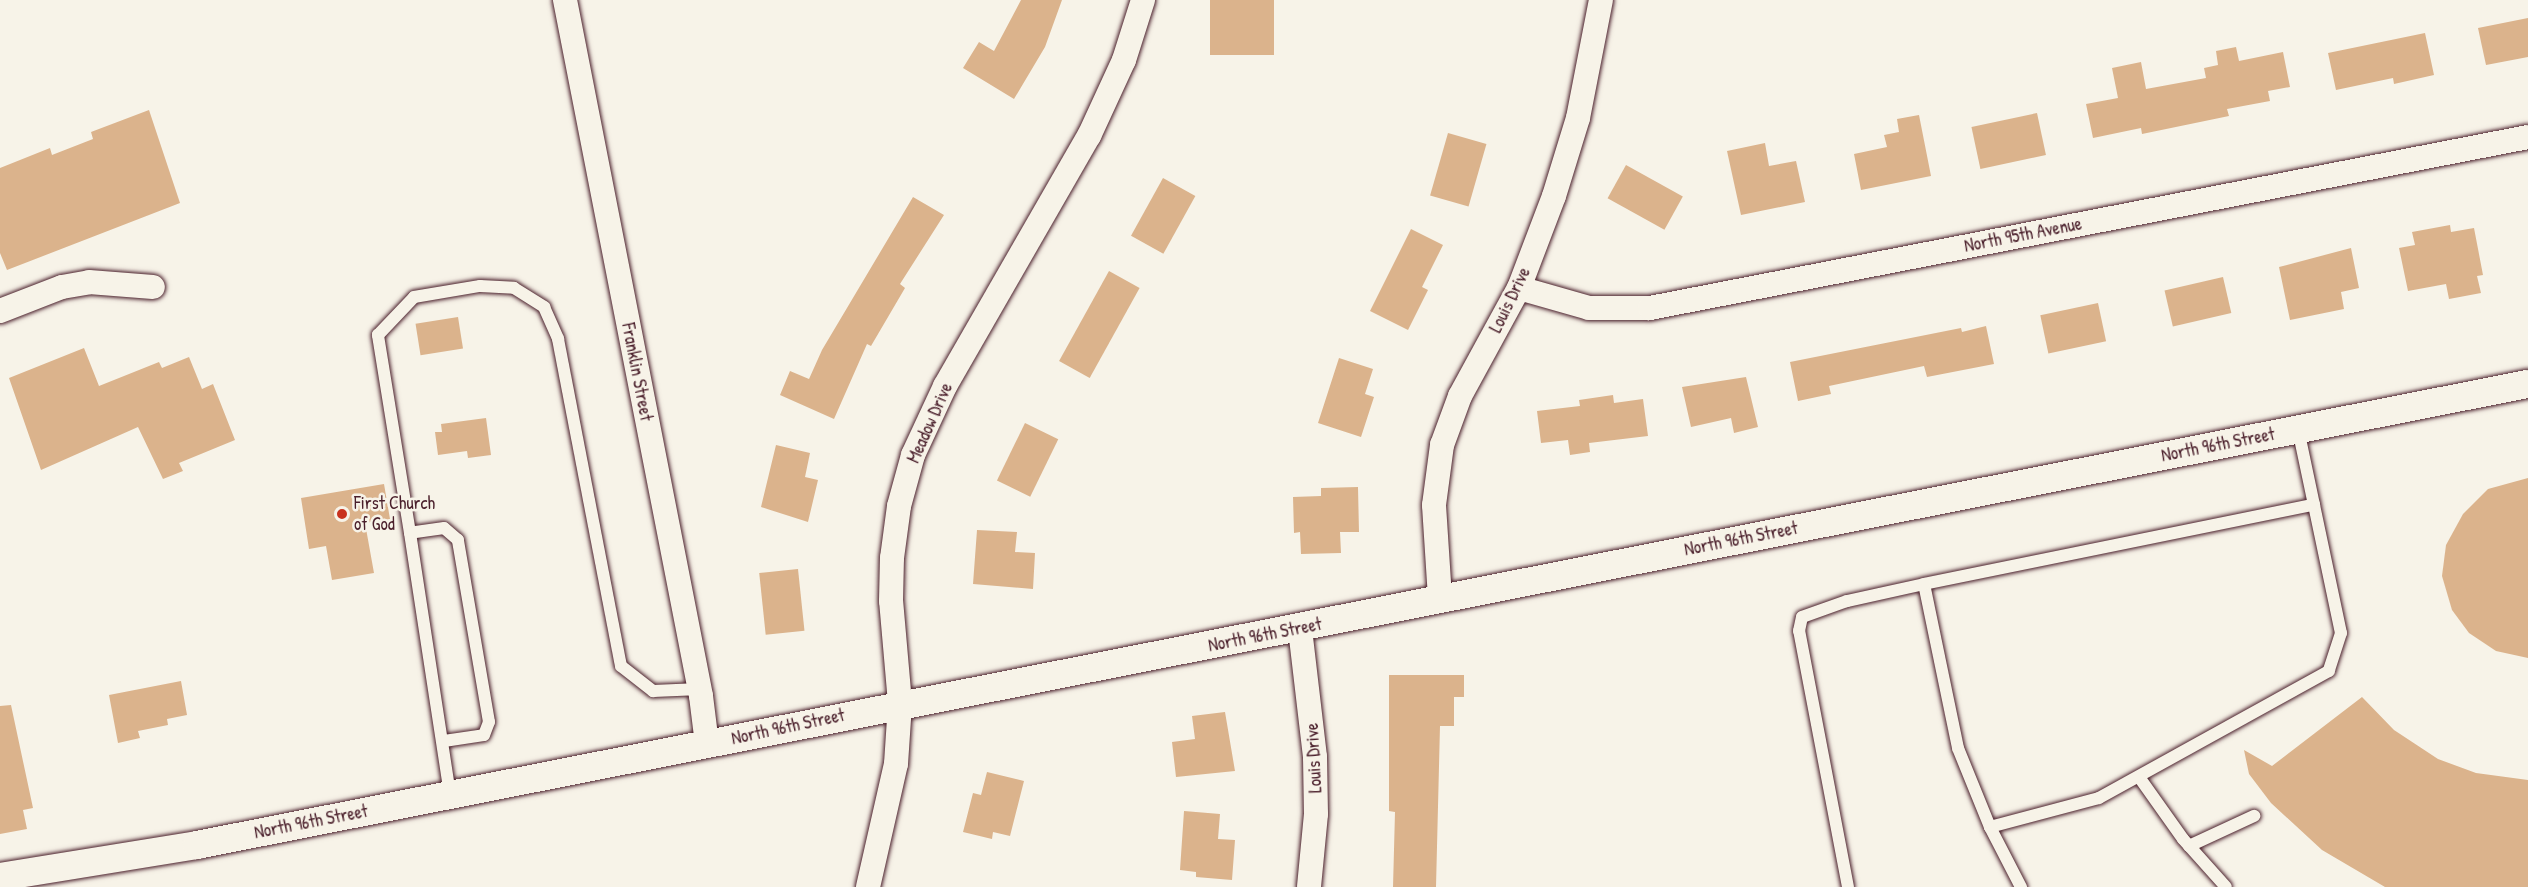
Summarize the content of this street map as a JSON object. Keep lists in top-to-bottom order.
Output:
{
  "streets": {
    "street": [
      "North 95th Avenue",
      "Louis Drive",
      "Franklin Street",
      "Meadow Drive",
      "North 96th Street"
    ]
  },
  "crossings": [
    ["North 95th Avenue", "Louis Drive"],
    ["Louis Drive", "North 96th Street"],
    ["Franklin Street", "North 96th Street"],
    ["Meadow Drive", "North 96th Street"]
  ],
  "places": ["First Church of God"]
}
